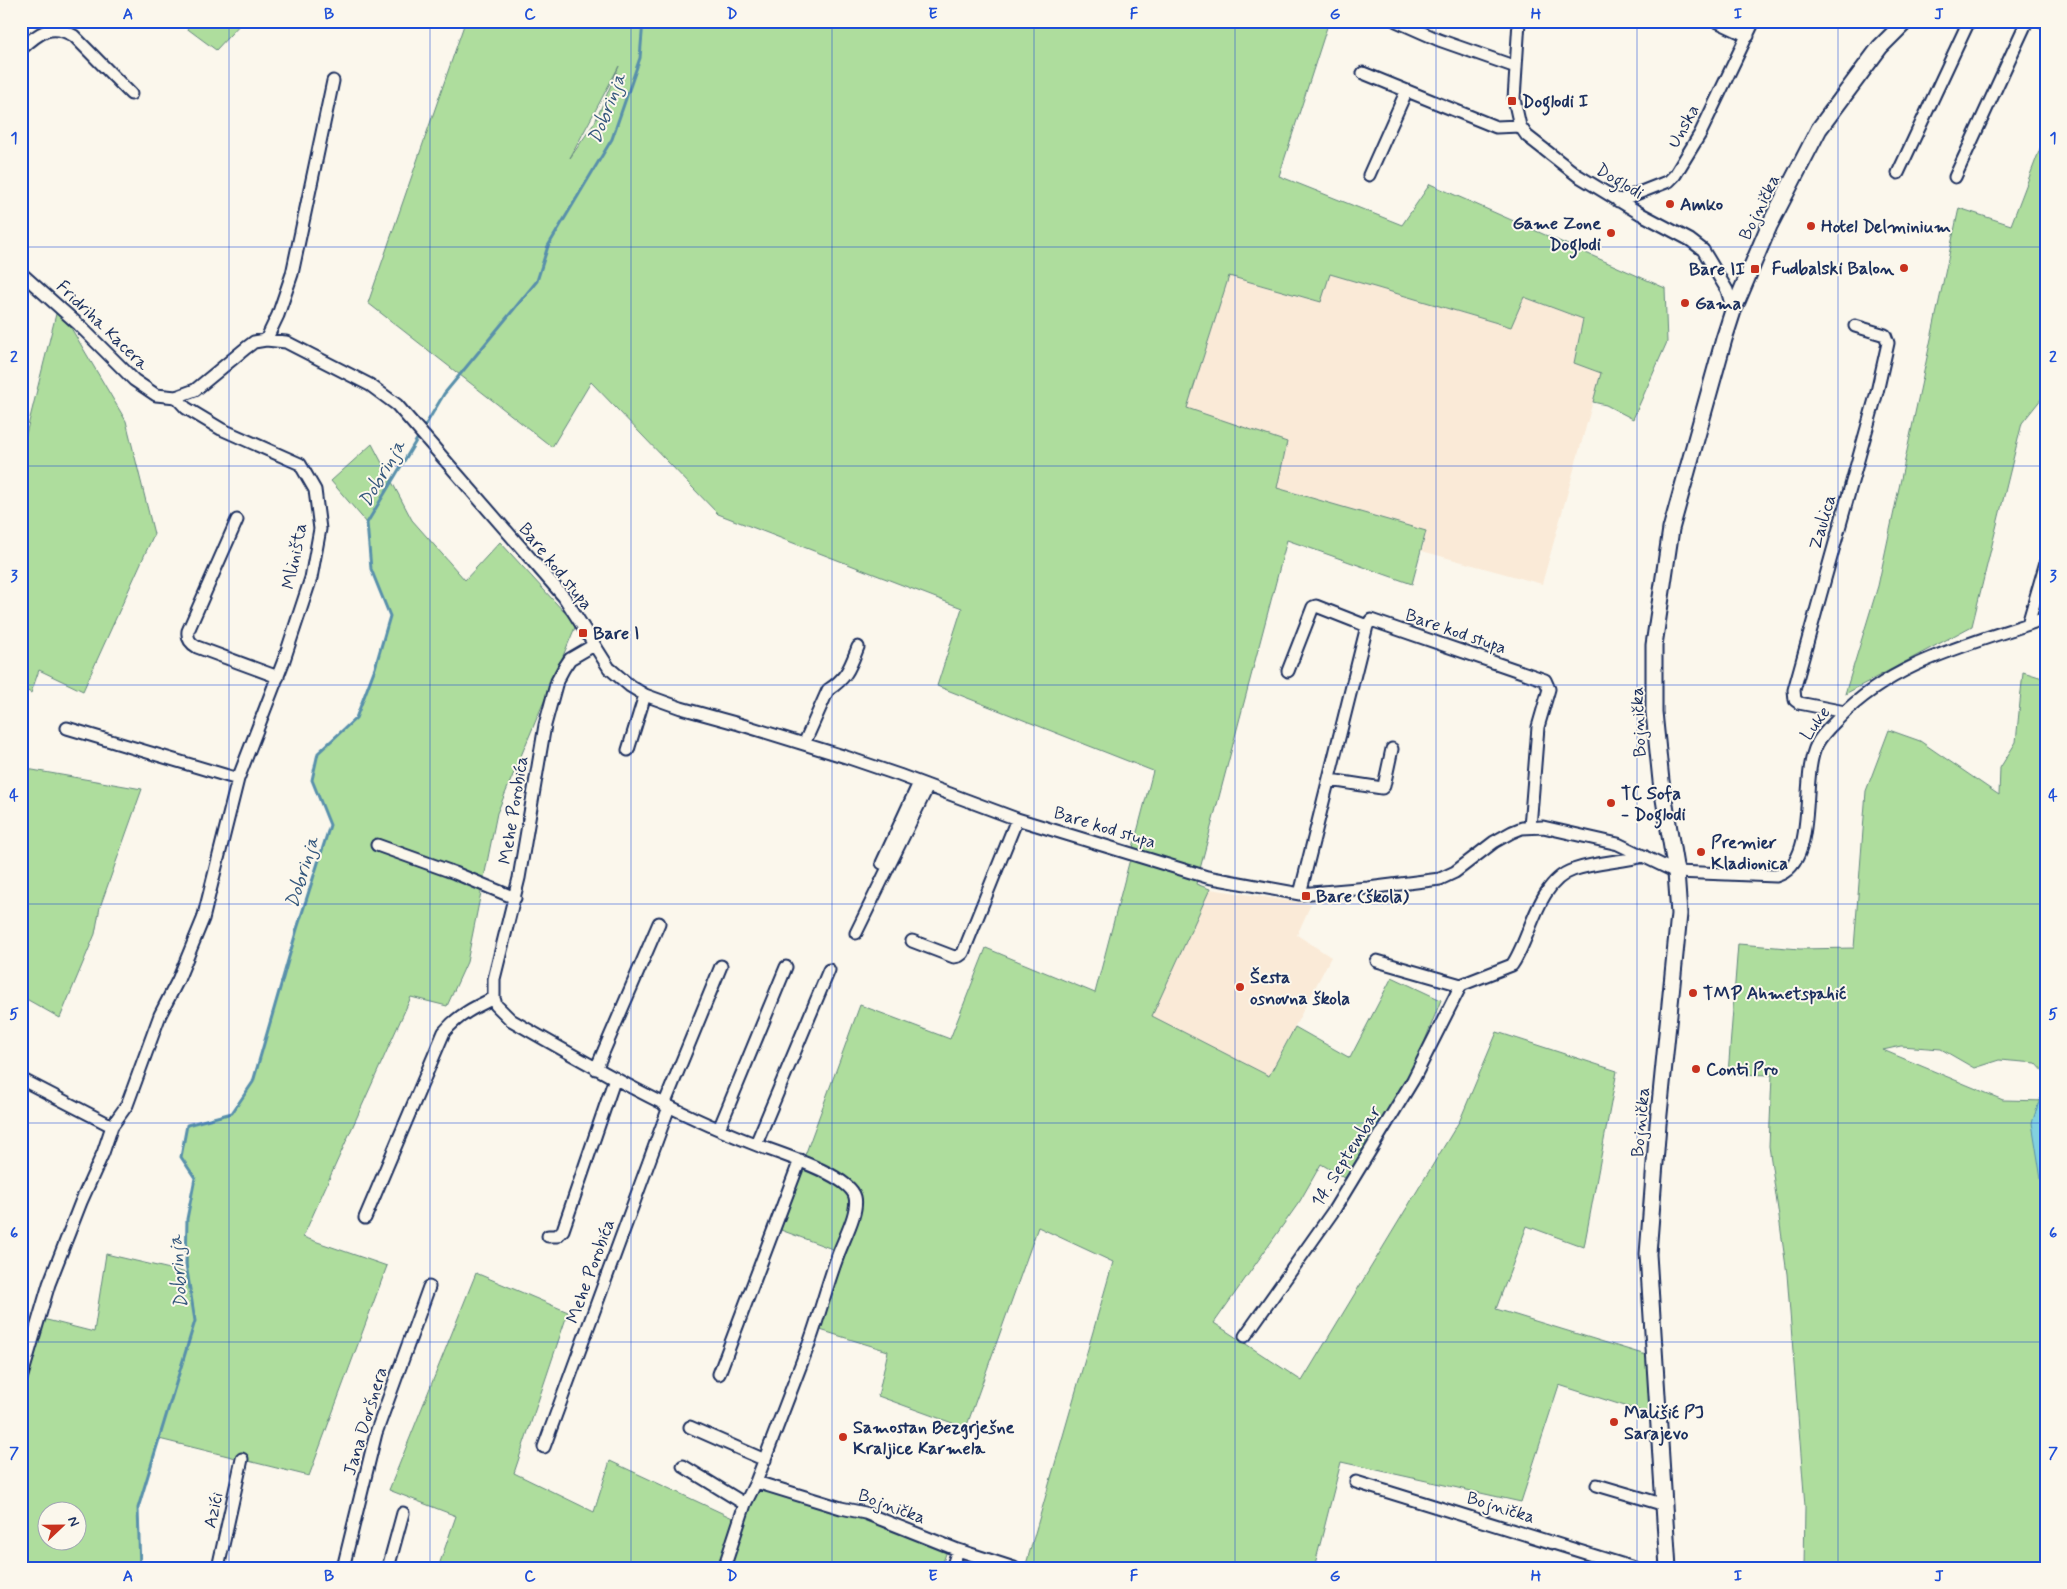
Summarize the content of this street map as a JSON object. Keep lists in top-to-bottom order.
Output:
{
  "streets": {
    "main road": ["Bojnička"],
    "street": [
      "Unska",
      "Doglodi",
      "Fridriha Kacera",
      "Zaulica",
      "Mliništa",
      "Bare kod stupa",
      "Luke",
      "Mehe Porobića",
      "14. Septembar",
      "Jana Doršnera",
      "Azići"
    ]
  },
  "crossings": [
    ["Unska", "Doglodi"],
    ["Doglodi", "Bojnička"],
    ["Bojnička", "Bare kod stupa"],
    ["Bojnička", "Luke"],
    ["Fridriha Kacera", "Mliništa"],
    ["Zaulica", "Luke"],
    ["Bare kod stupa", "Luke"],
    ["Bare kod stupa", "Mehe Porobića"]
  ],
  "water": ["Dobrinja"],
  "places": {
    "transit": [
      "Doglodi I",
      "Bare II",
      "Bare I",
      "Bare (škola)"
    ],
    "other": [
      "Amko",
      "Hotel Delminium",
      "Game Zone Doglodi",
      "Fudbalski Balon",
      "Gama",
      "TC Sofa - Doglodi",
      "Premier Kladionica",
      "Šesta osnovna škola",
      "TMP Ahmetspahić",
      "Conti Pro",
      "Mališić PJ Sarajevo",
      "Samostan Bezgrješne Kraljice Karmela"
    ]
  },
  "north": "right",
  "grid": {
    "columns": [
      "A",
      "B",
      "C",
      "D",
      "E",
      "F",
      "G",
      "H",
      "I",
      "J"
    ],
    "rows": [
      "1",
      "2",
      "3",
      "4",
      "5",
      "6",
      "7"
    ]
  }
}
